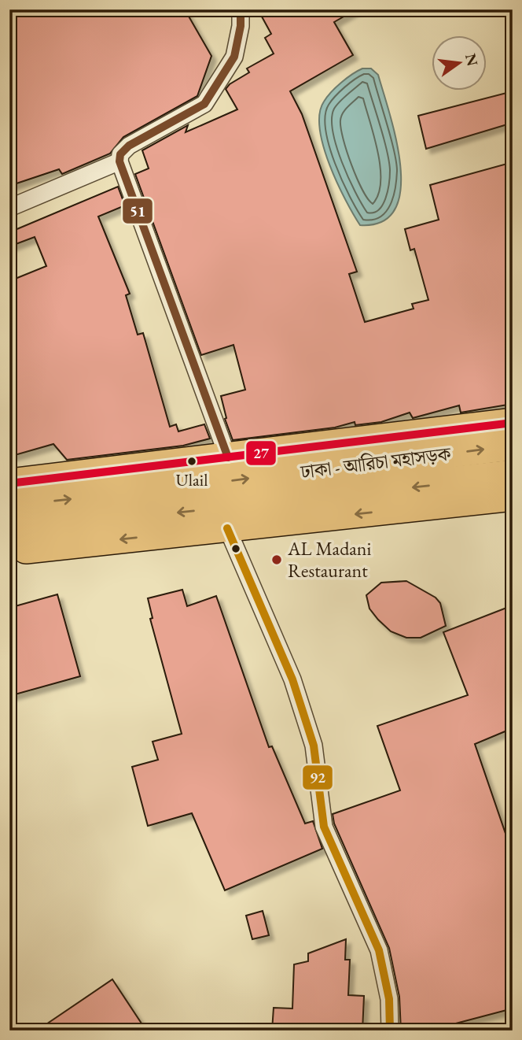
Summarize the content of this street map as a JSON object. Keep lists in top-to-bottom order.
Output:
{
  "streets": {
    "highway": ["ঢাকা - আরিচা মহাসড়ক"]
  },
  "places": ["Ulail", "AL Madani Restaurant"],
  "lines": ["transit line 51", "transit line 27", "transit line 92"],
  "north": "right"
}
